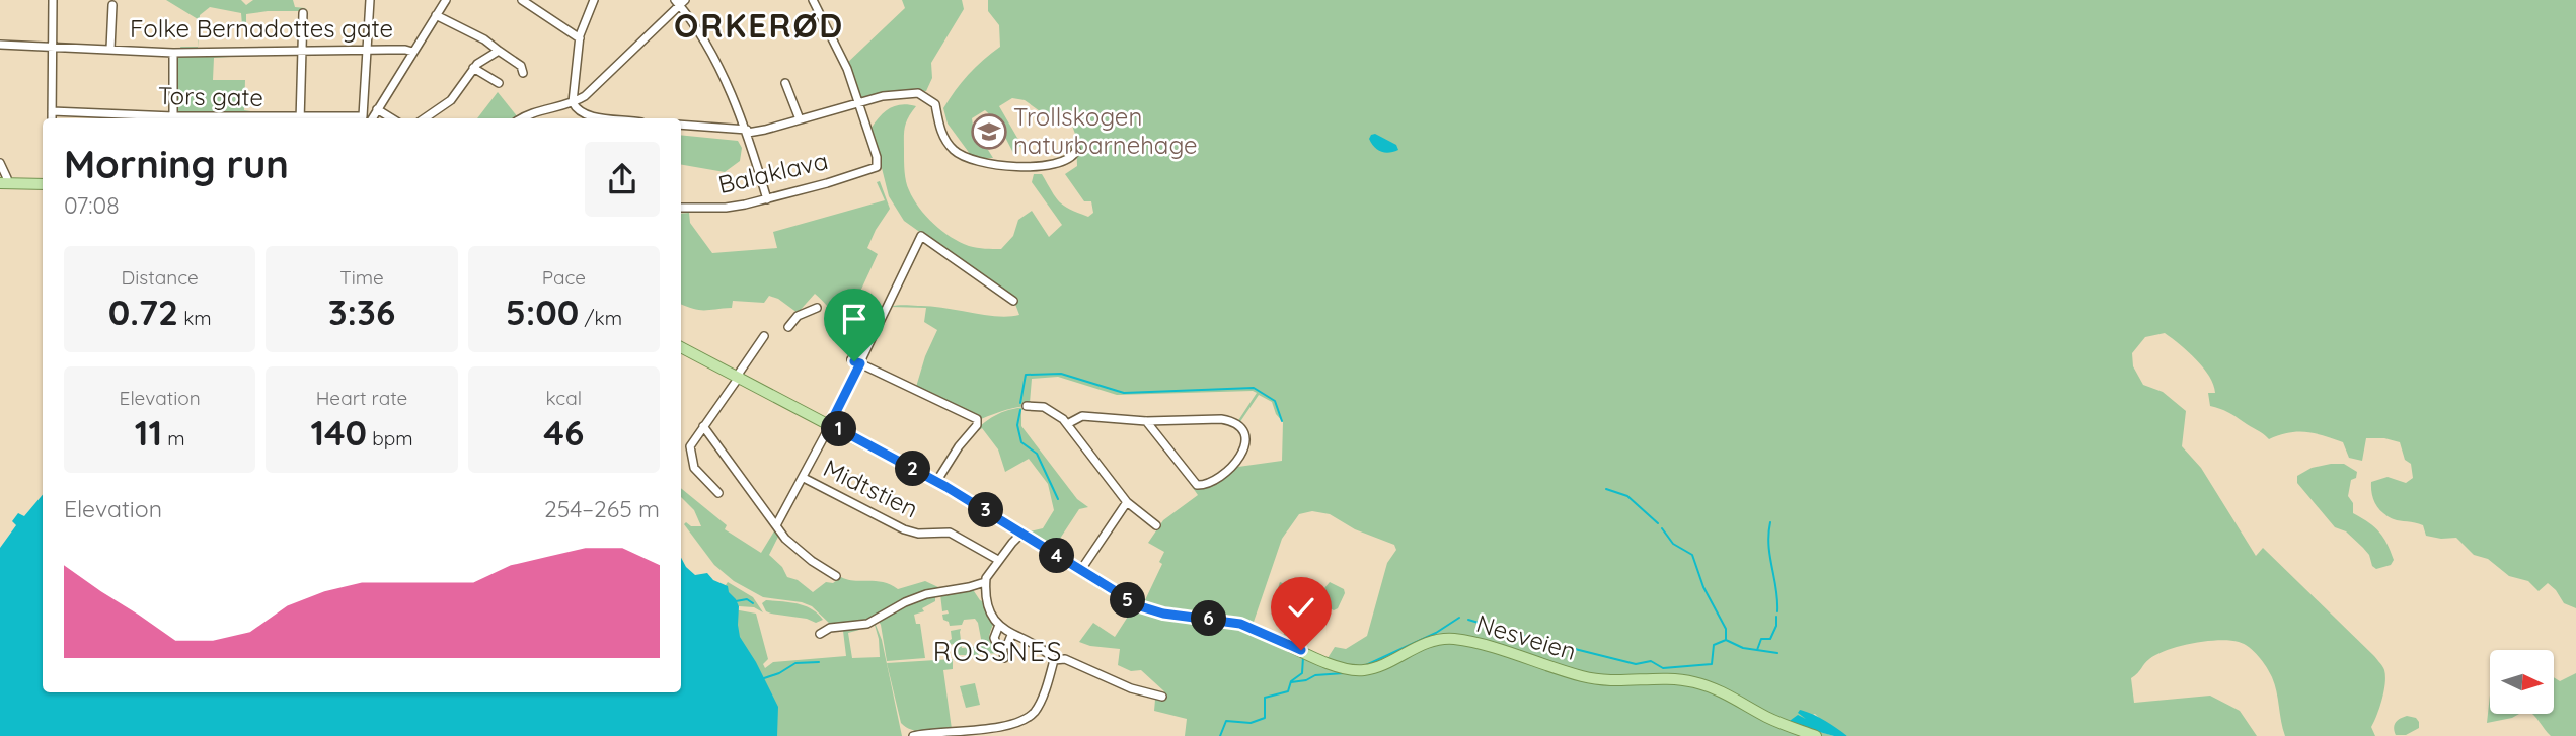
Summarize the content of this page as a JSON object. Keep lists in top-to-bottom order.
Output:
{
  "streets": {
    "main road": ["Nesveien"],
    "street": [
      "Folke Bernadottes gate",
      "Tors gate",
      "Balaklava",
      "Midtstien"
    ]
  },
  "crossings": [
    ["Folke Bernadottes gate", "Tors gate"]
  ],
  "districts": ["ORKERØD", "ROSSNES"],
  "places": {
    "school or university": ["Trollskogen naturbarnehage"]
  },
  "north": "right",
  "page": {
    "heading": ["Morning run", "07:08"],
    "stats": [
      ["Distance", "0.72 km"],
      ["Time", "3:36"],
      ["Pace", "5:00 /km"],
      ["Elevation", "11 m"],
      ["Heart rate", "140 bpm"],
      ["kcal", "46"]
    ],
    "pins": [
      "1",
      "2",
      "3",
      "4",
      "5",
      "6"
    ],
    "chart": ["Elevation", "254–265 m"]
  }
}
